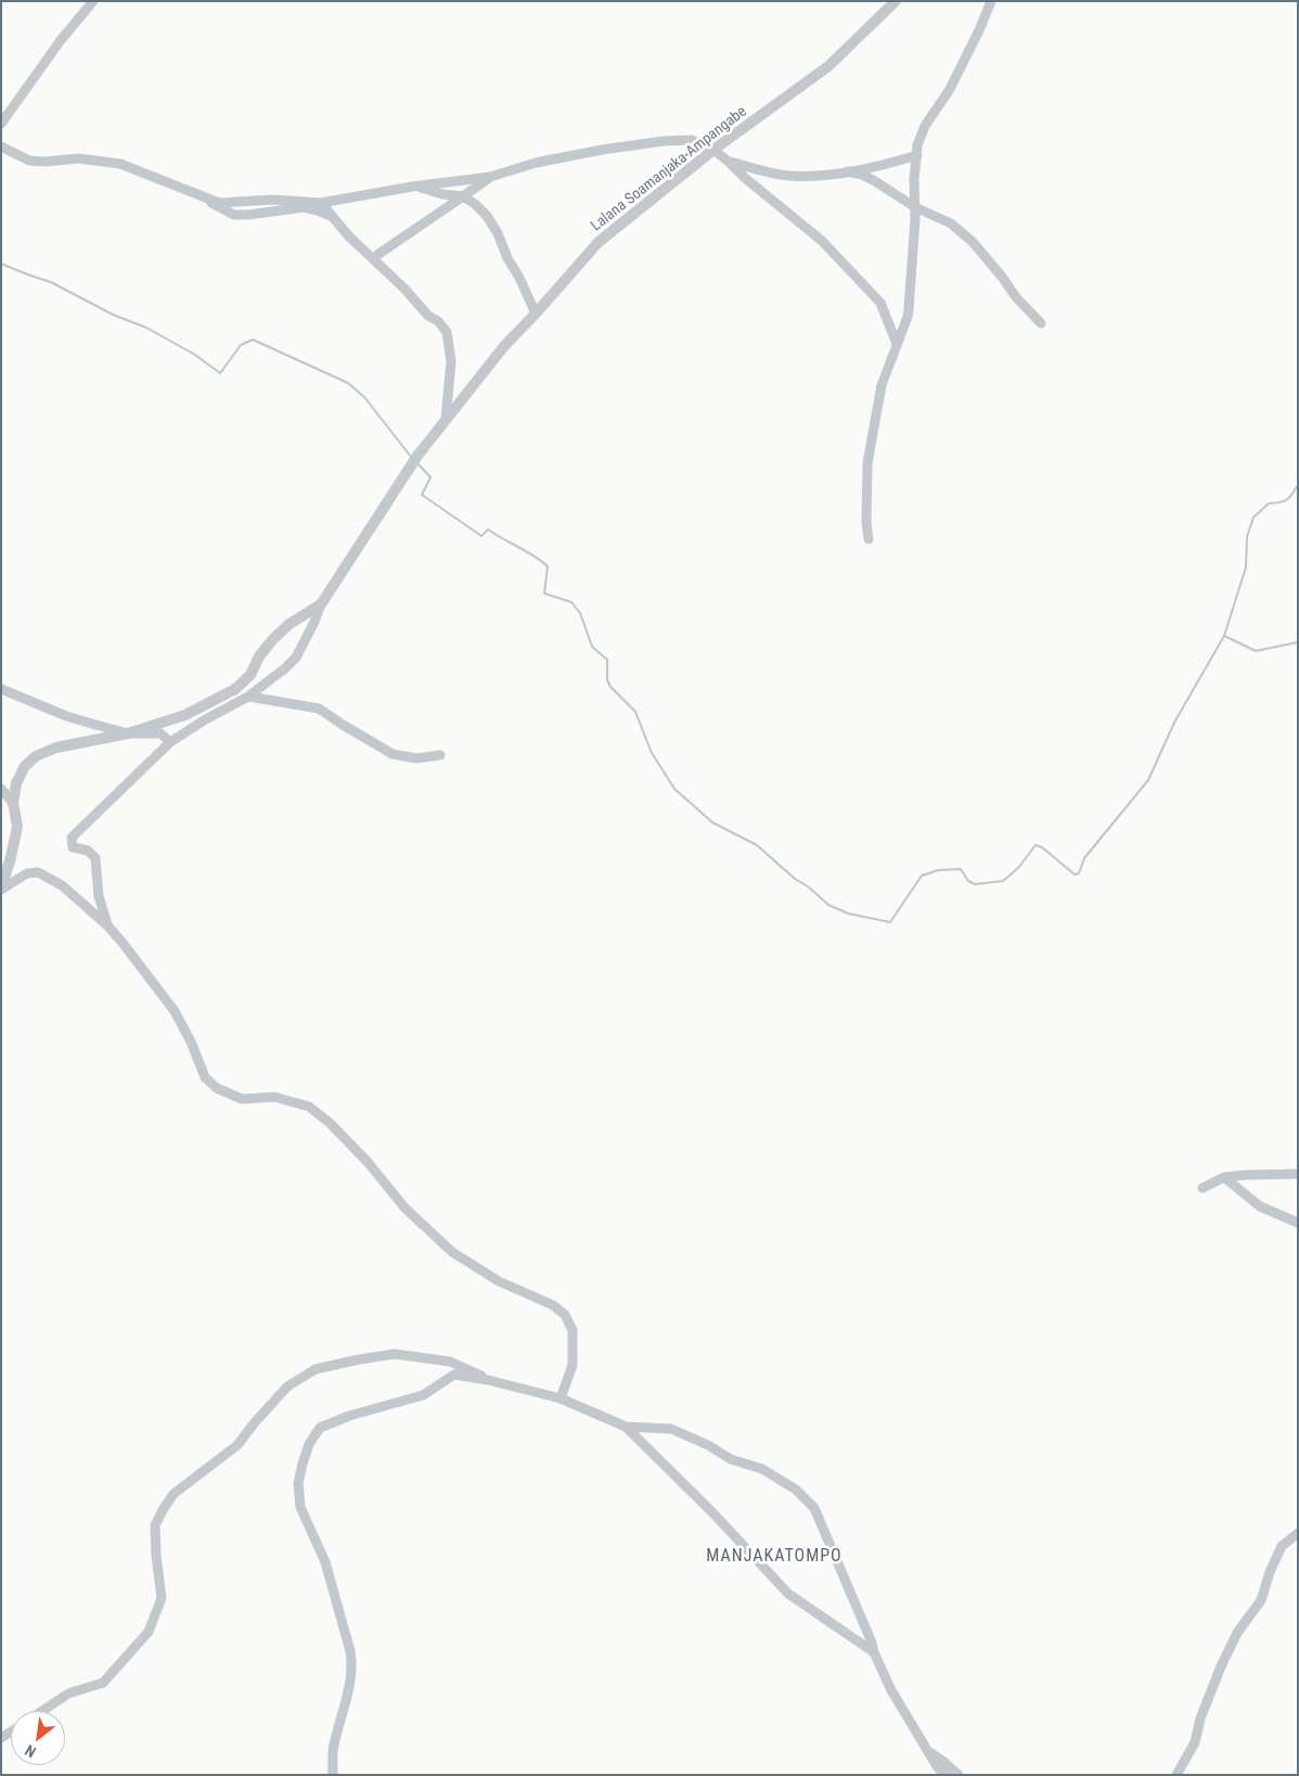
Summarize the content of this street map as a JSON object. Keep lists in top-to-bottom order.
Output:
{
  "streets": {
    "street": ["Lalana Soamanjaka-Ampangabe"]
  },
  "districts": ["MANJAKATOMPO"],
  "north": "bottom left"
}
